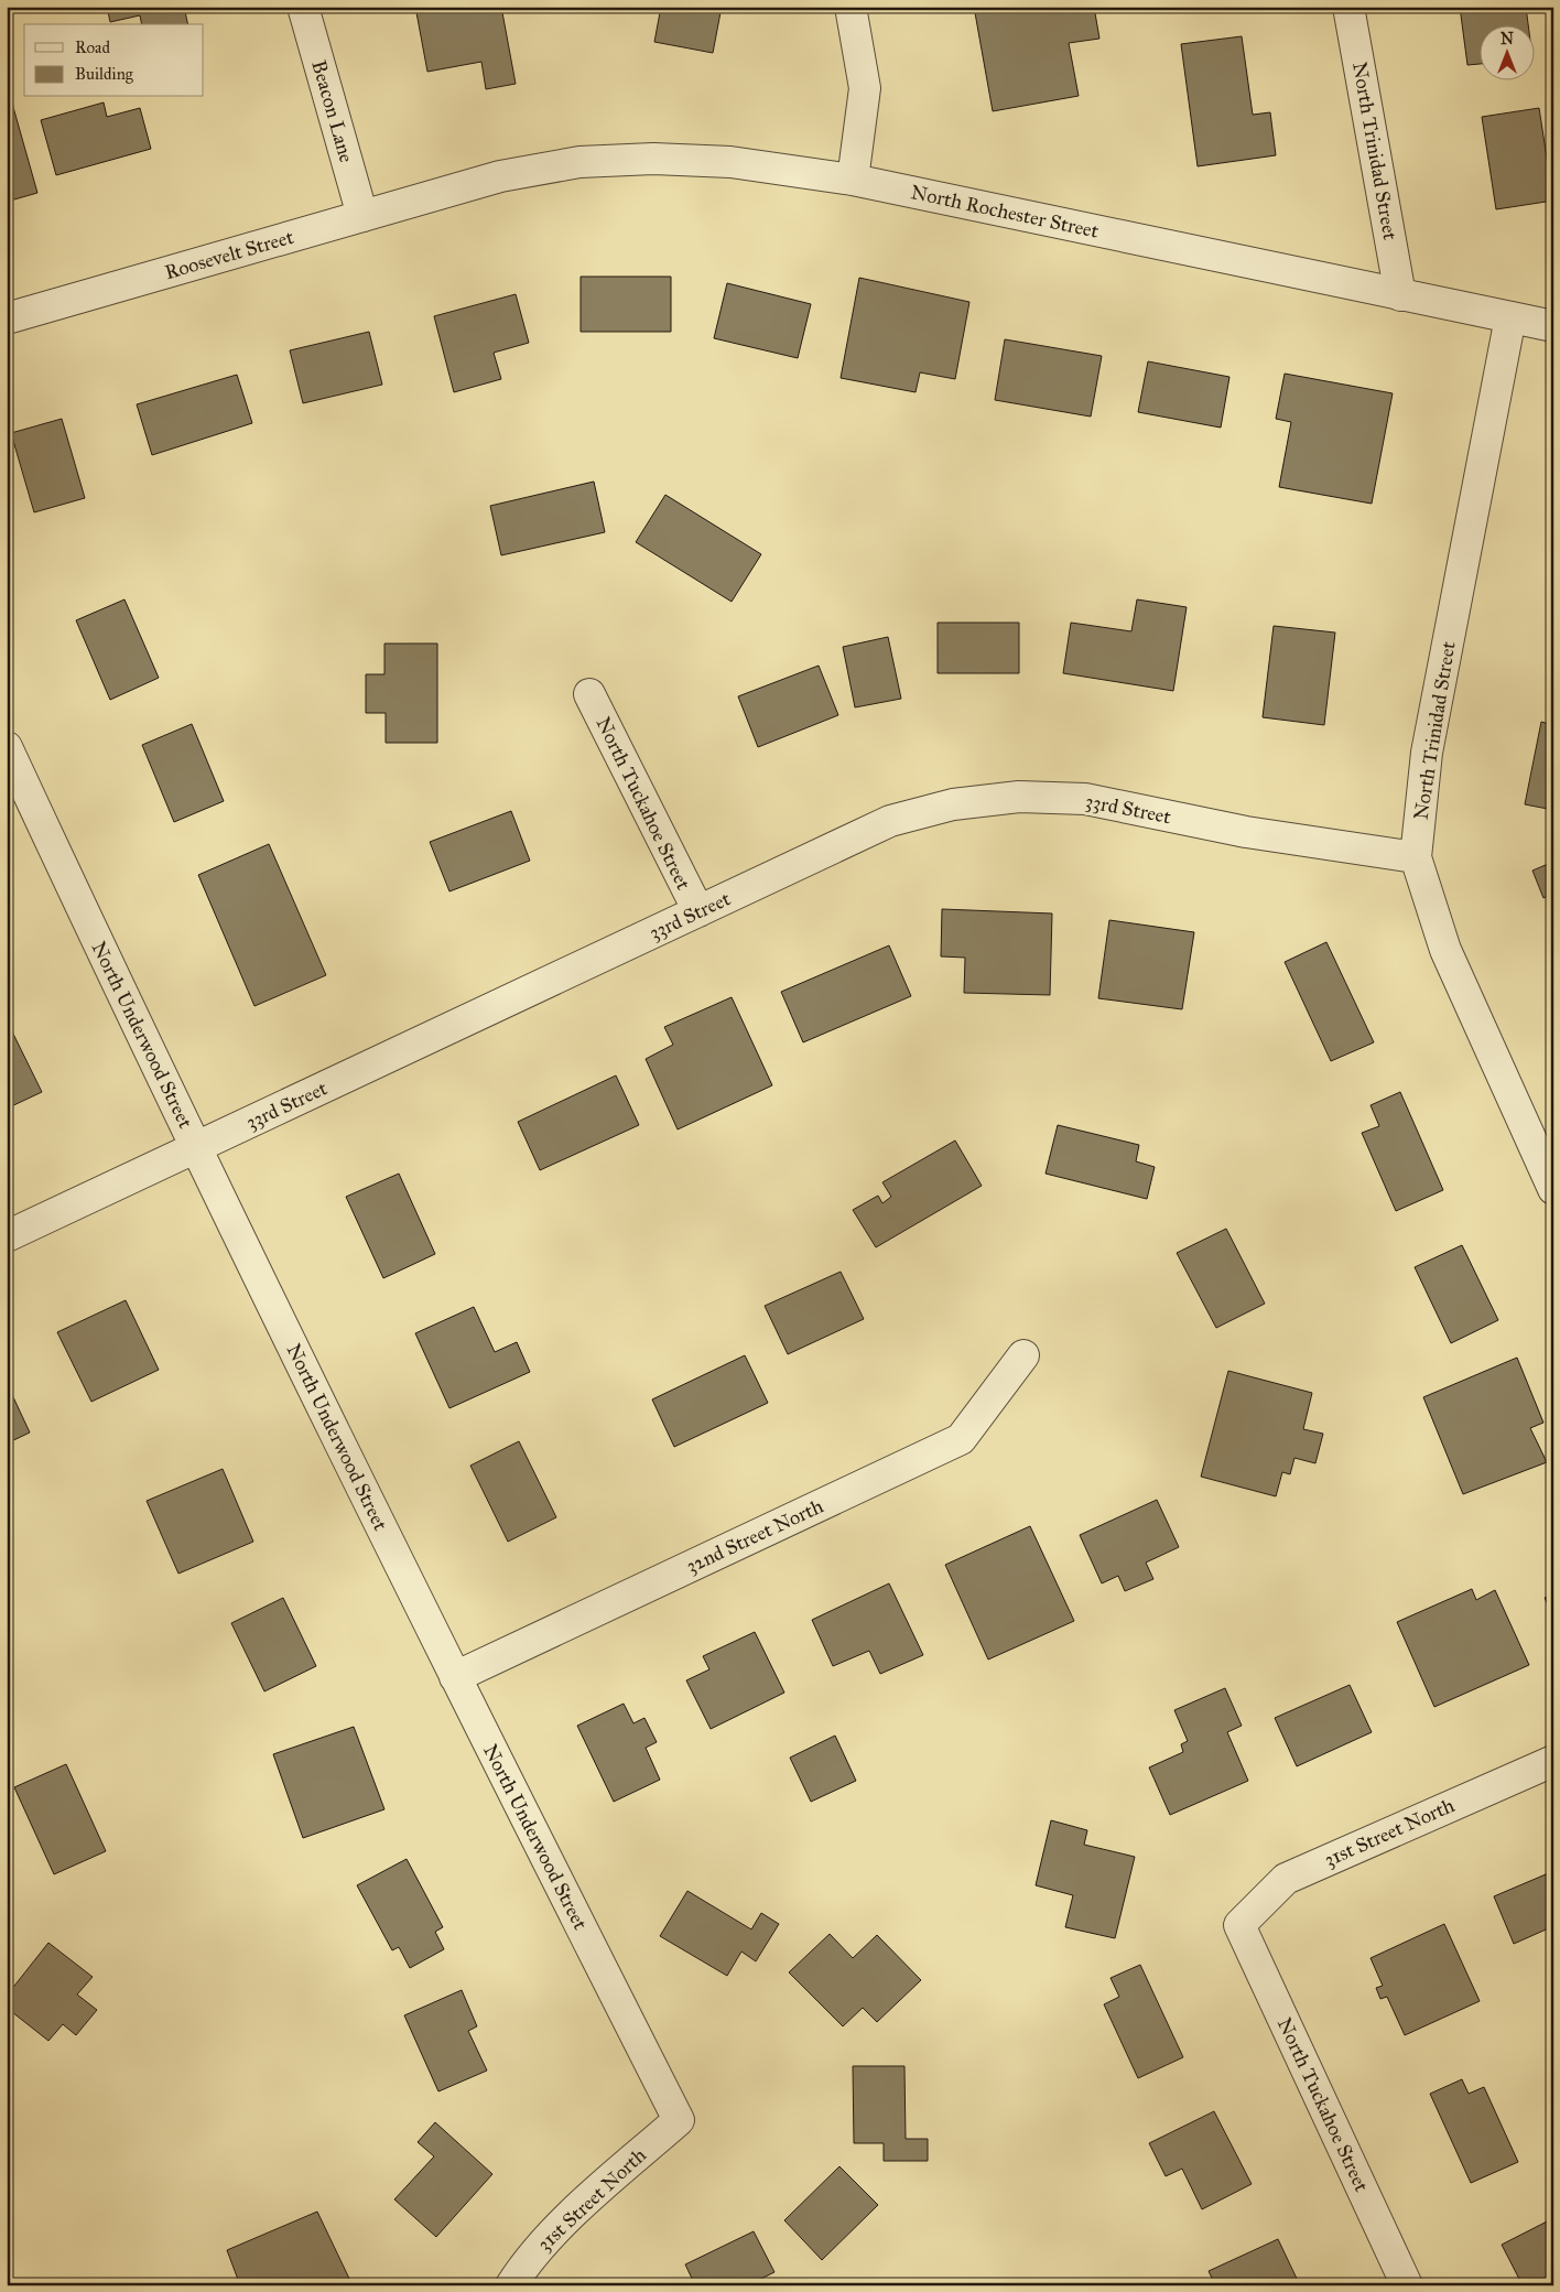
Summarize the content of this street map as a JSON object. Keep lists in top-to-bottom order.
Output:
{
  "streets": {
    "street": [
      "Beacon Lane",
      "North Trinidad Street",
      "North Rochester Street",
      "Roosevelt Street",
      "North Tuckahoe Street",
      "33rd Street",
      "North Underwood Street",
      "32nd Street North",
      "31st Street North"
    ]
  },
  "crossings": [
    ["Beacon Lane", "Roosevelt Street"],
    ["North Trinidad Street", "North Rochester Street"],
    ["North Trinidad Street", "33rd Street"],
    ["North Rochester Street", "Roosevelt Street"],
    ["North Tuckahoe Street", "33rd Street"],
    ["North Tuckahoe Street", "31st Street North"],
    ["33rd Street", "North Underwood Street"],
    ["North Underwood Street", "32nd Street North"],
    ["North Underwood Street", "31st Street North"]
  ],
  "legend": ["Road", "Building"],
  "north": "top"
}
